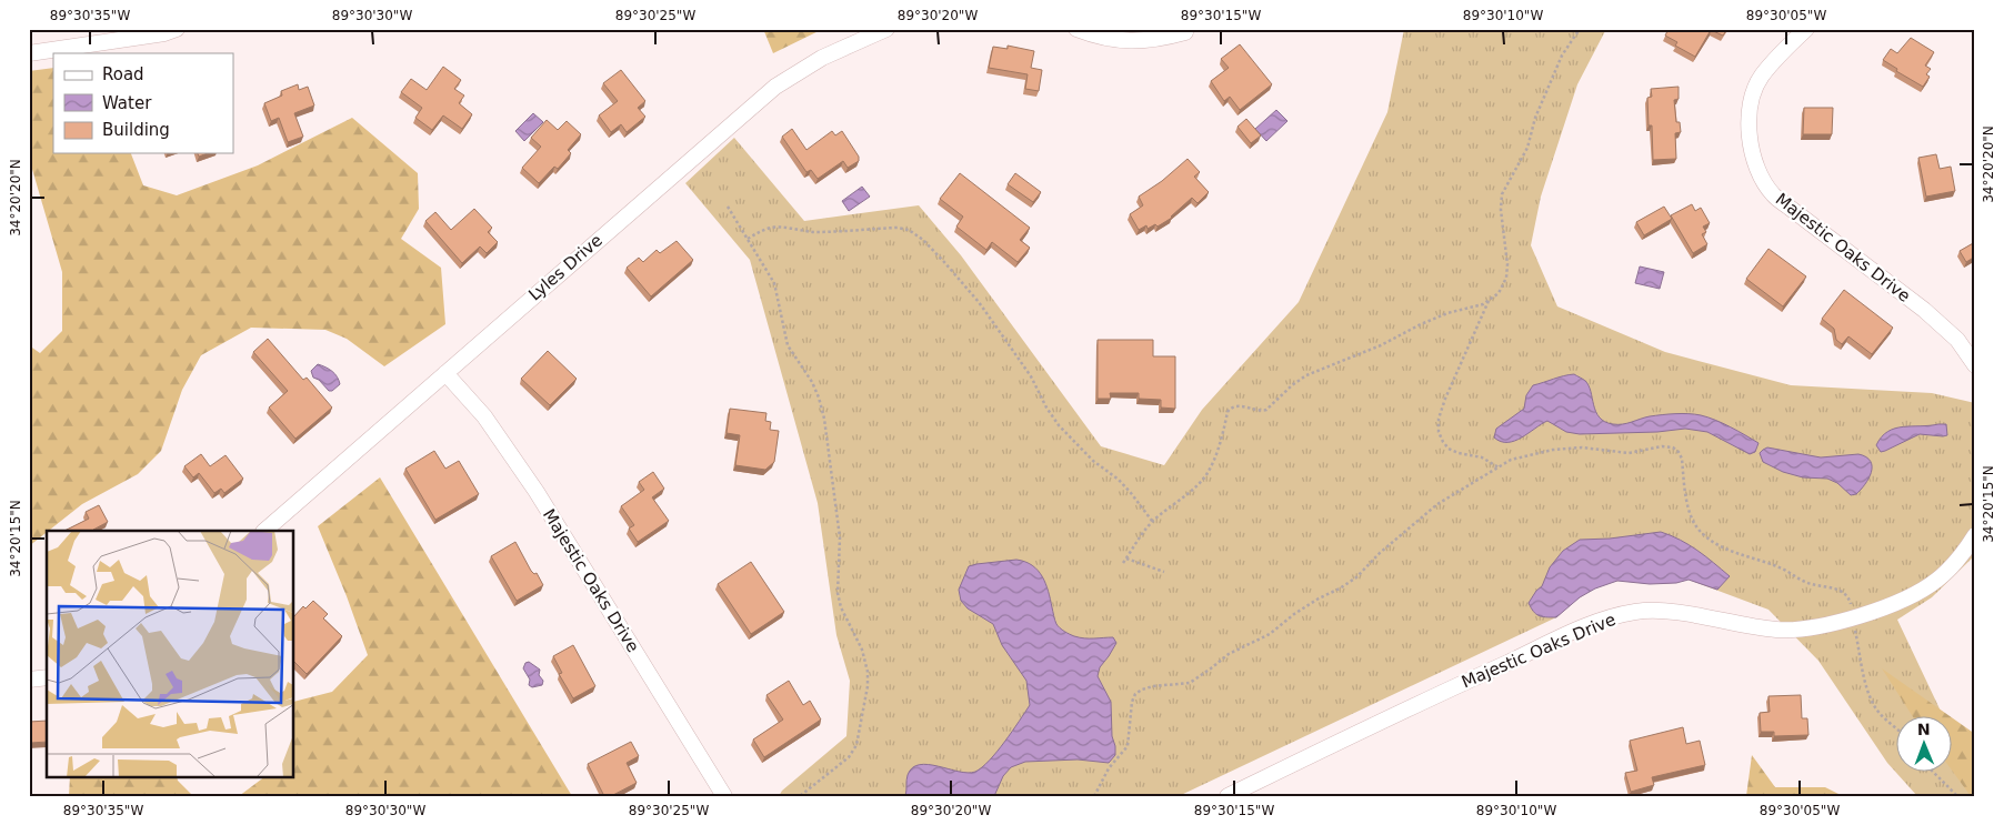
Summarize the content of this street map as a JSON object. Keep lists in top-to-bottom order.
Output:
{
  "streets": {
    "street": ["Majestic Oaks Drive", "Lyles Drive"]
  },
  "crossings": [
    ["Majestic Oaks Drive", "Lyles Drive"]
  ],
  "legend": ["Road", "Water", "Building"],
  "north": "top",
  "coordinates": [
    "89°30'35\"W",
    "89°30'30\"W",
    "89°30'25\"W",
    "89°30'20\"W",
    "89°30'15\"W",
    "89°30'10\"W",
    "89°30'05\"W",
    "34°20'20\"N",
    "34°20'15\"N"
  ]
}
